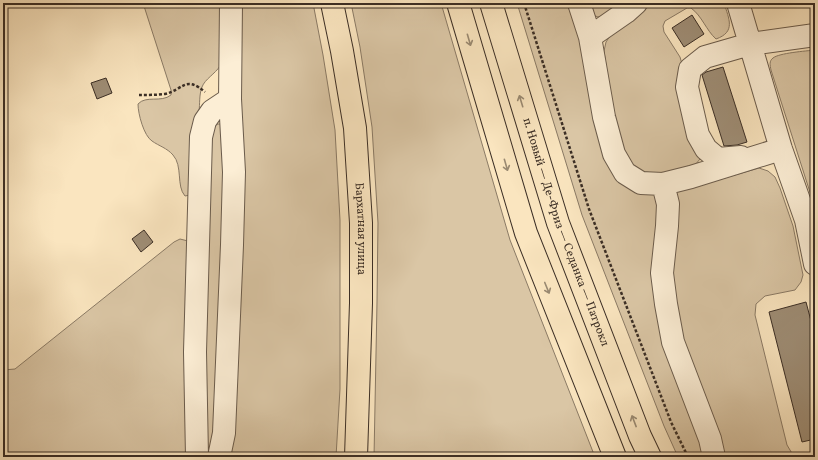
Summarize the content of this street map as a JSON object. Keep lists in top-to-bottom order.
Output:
{
  "streets": {
    "main road": ["Бархатная улица", "п. Новый — Де-Фриз — Седанка — Патрокл"]
  }
}
